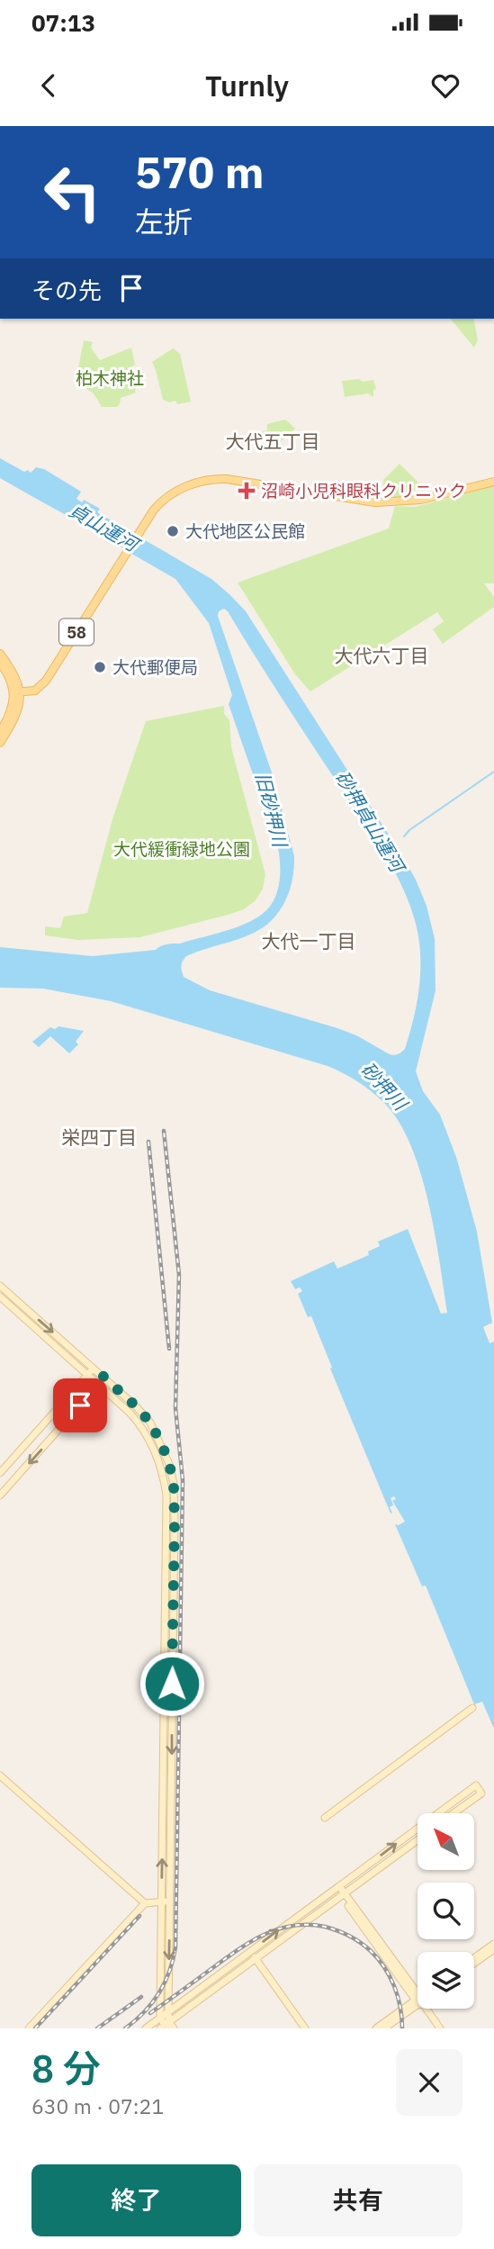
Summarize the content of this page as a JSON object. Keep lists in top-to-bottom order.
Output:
{
  "streets": {
    "main road": ["58"]
  },
  "districts": [
    "大代五丁目",
    "大代六丁目",
    "大代一丁目",
    "栄四丁目"
  ],
  "water": [
    "貞山運河",
    "旧砂押川",
    "砂押貞山運河",
    "砂押川"
  ],
  "parks": ["柏木神社", "大代緩衝緑地公園"],
  "places": {
    "health": ["沼崎小児科眼科クリニック"],
    "other": ["大代地区公民館", "大代郵便局"]
  },
  "north": "top left",
  "page": {
    "status": "07:13",
    "header": "Turnly",
    "turn": ["570 m", "左折"],
    "then": "その先",
    "heading": ["8 分", "630 m · 07:21"],
    "buttons": ["終了", "共有"]
  }
}
